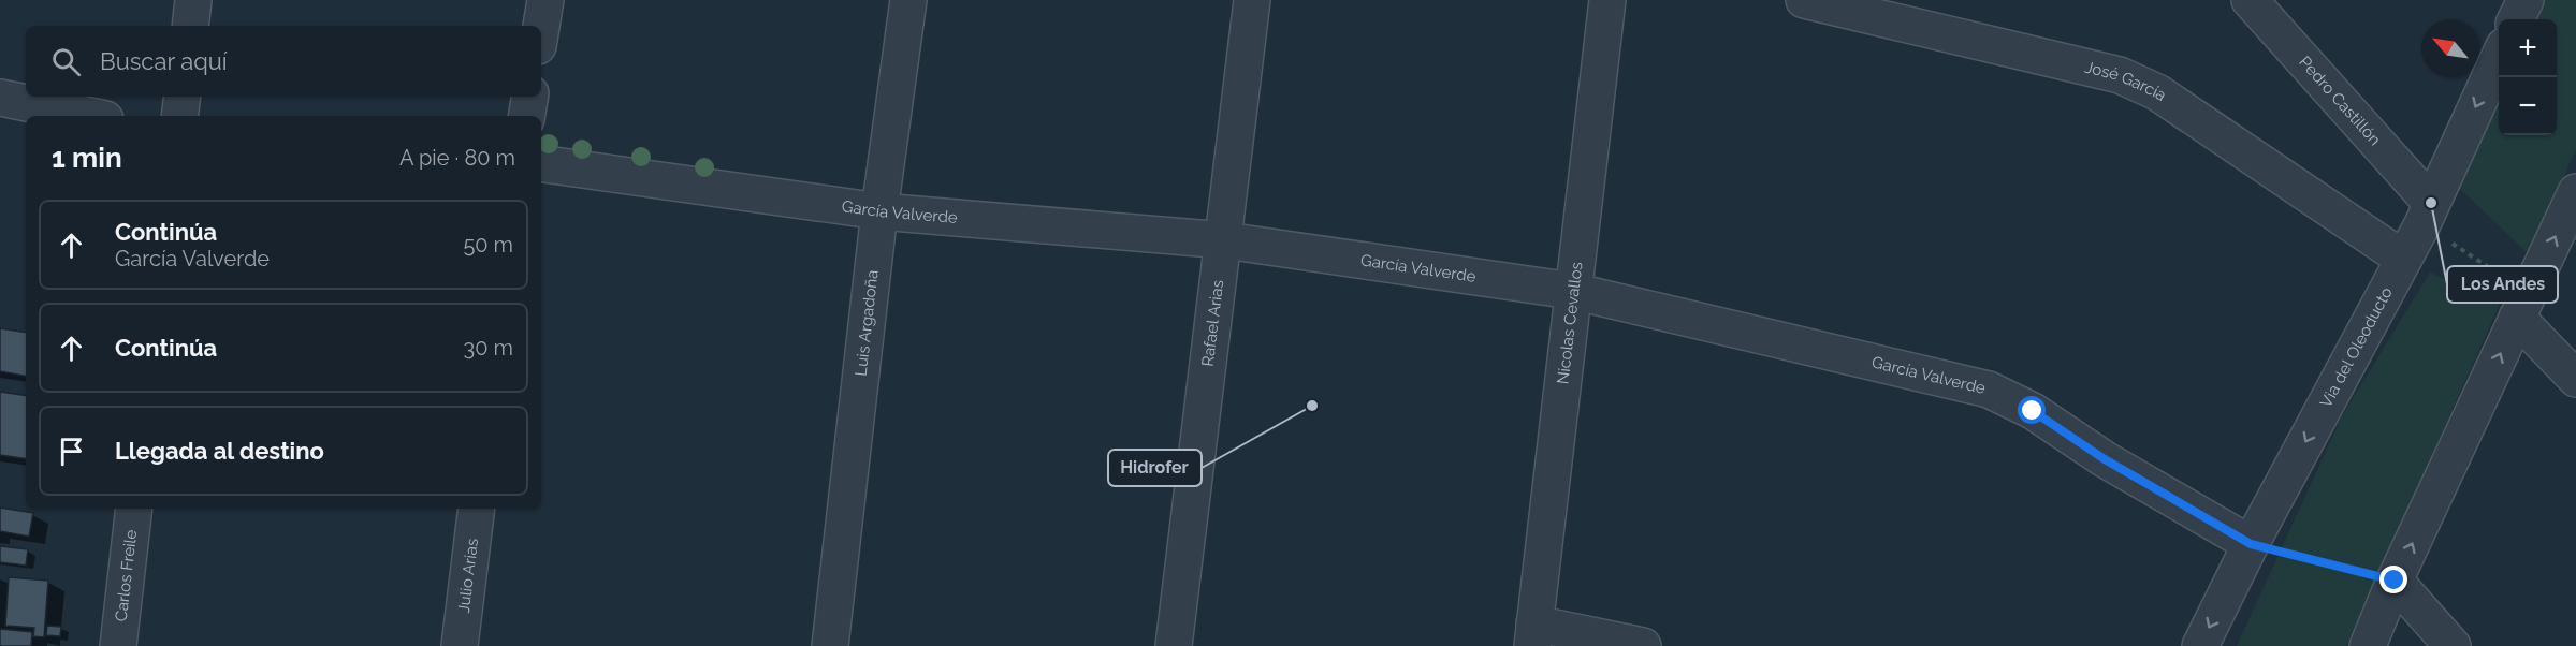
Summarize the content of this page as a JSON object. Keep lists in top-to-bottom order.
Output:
{
  "streets": {
    "street": [
      "José García",
      "Pedro Castillón",
      "García Valverde",
      "Luis Argadoña",
      "Rafael Arias",
      "Nicolas Cevallos",
      "Via del Oleoducto",
      "Carlos Freile",
      "Julio Arias"
    ]
  },
  "crossings": [
    ["José García", "Via del Oleoducto"],
    ["Pedro Castillón", "Via del Oleoducto"],
    ["García Valverde", "Luis Argadoña"],
    ["García Valverde", "Rafael Arias"],
    ["García Valverde", "Nicolas Cevallos"],
    ["García Valverde", "Via del Oleoducto"]
  ],
  "places": ["Los Andes", "Hidrofer"],
  "north": "top left",
  "page": {
    "map_buttons": ["+", "−"],
    "search": "Buscar aquí",
    "heading": ["1 min", "A pie · 80 m"],
    "list": [
      ["Continúa", "García Valverde", "50 m"],
      ["Continúa", "30 m"],
      "Llegada al destino"
    ]
  }
}
